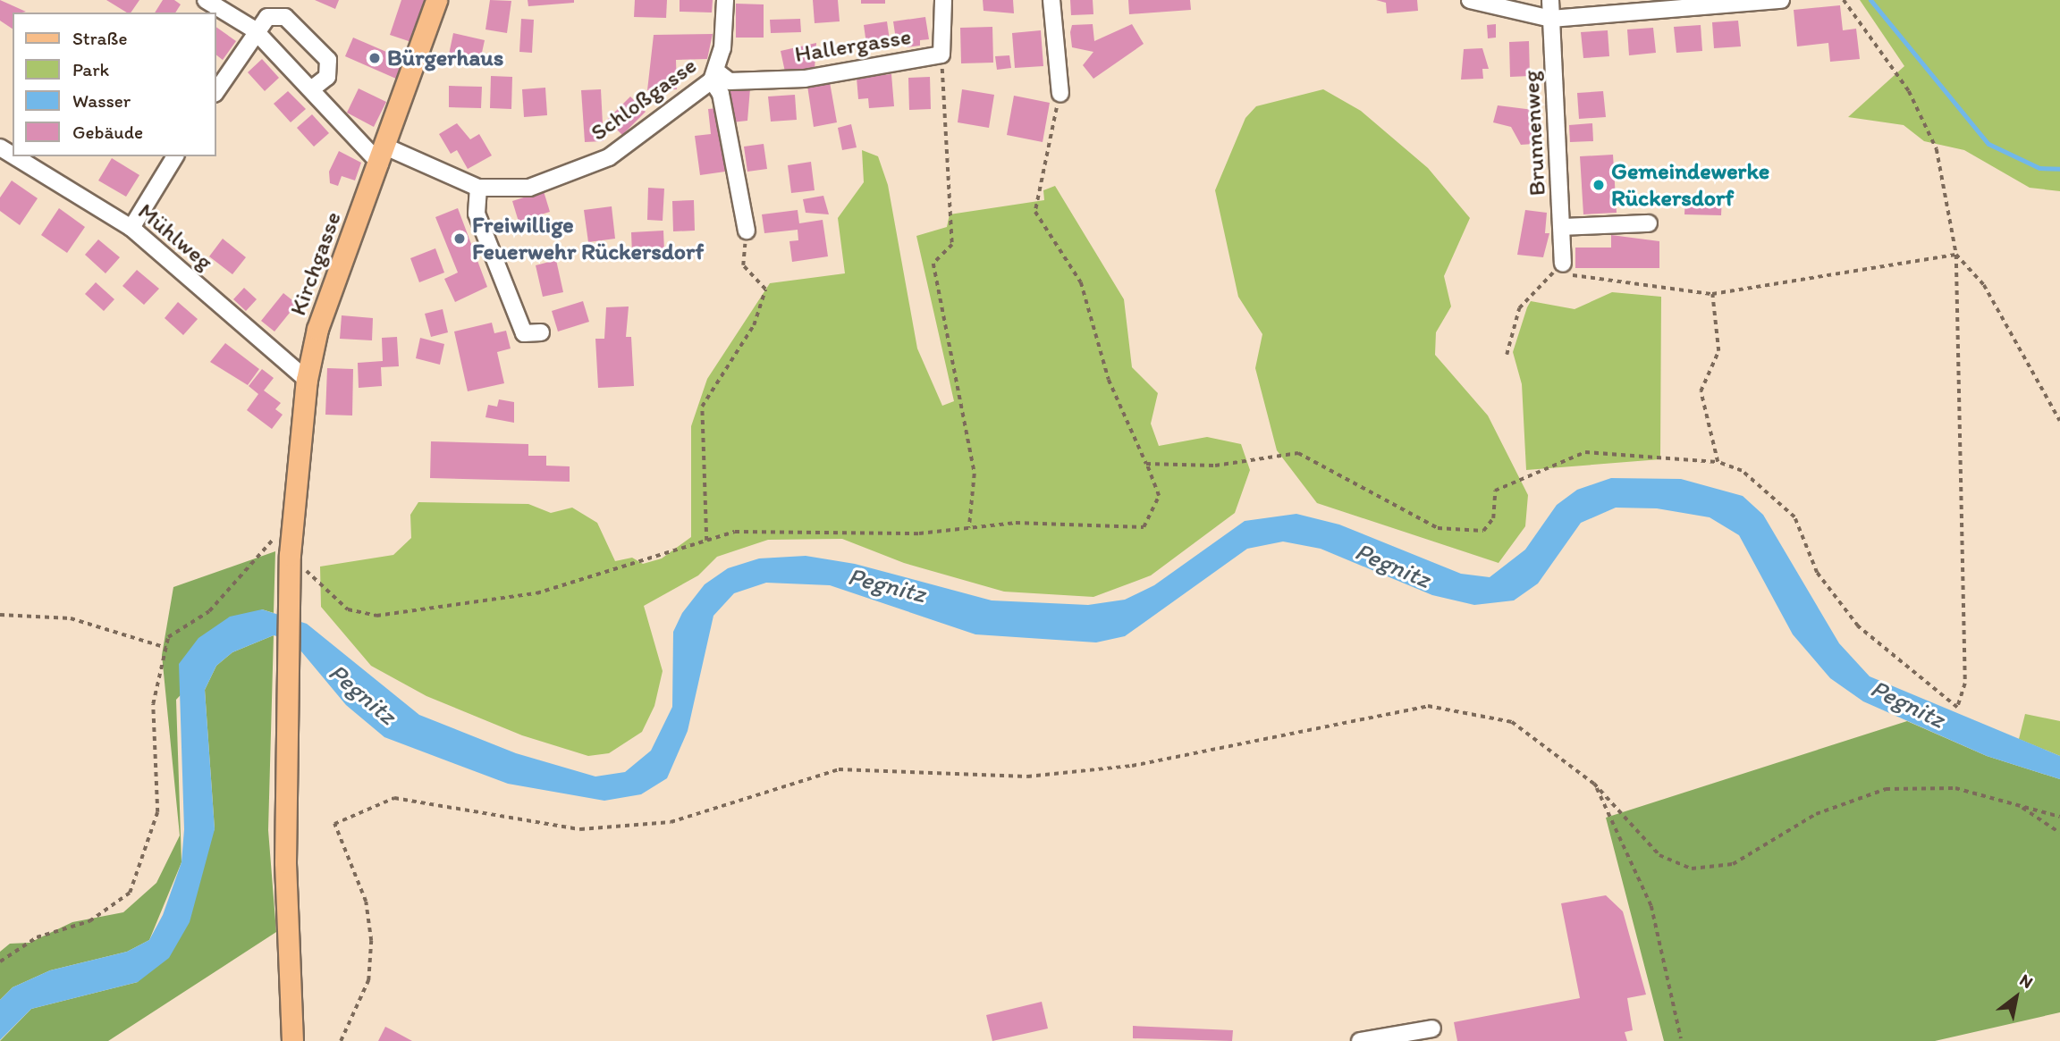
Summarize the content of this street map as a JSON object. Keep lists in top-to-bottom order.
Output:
{
  "streets": {
    "main road": ["Kirchgasse"],
    "street": [
      "Hallergasse",
      "Schloßgasse",
      "Brunnenweg",
      "Mühlweg"
    ]
  },
  "crossings": [
    ["Hallergasse", "Schloßgasse"],
    ["Schloßgasse", "Kirchgasse"],
    ["Mühlweg", "Kirchgasse"]
  ],
  "water": ["Pegnitz"],
  "places": ["Bürgerhaus", "Gemeindewerke Rückersdorf", "Freiwillige Feuerwehr Rückersdorf"],
  "legend": [
    "Straße",
    "Park",
    "Wasser",
    "Gebäude"
  ],
  "north": "top right"
}
